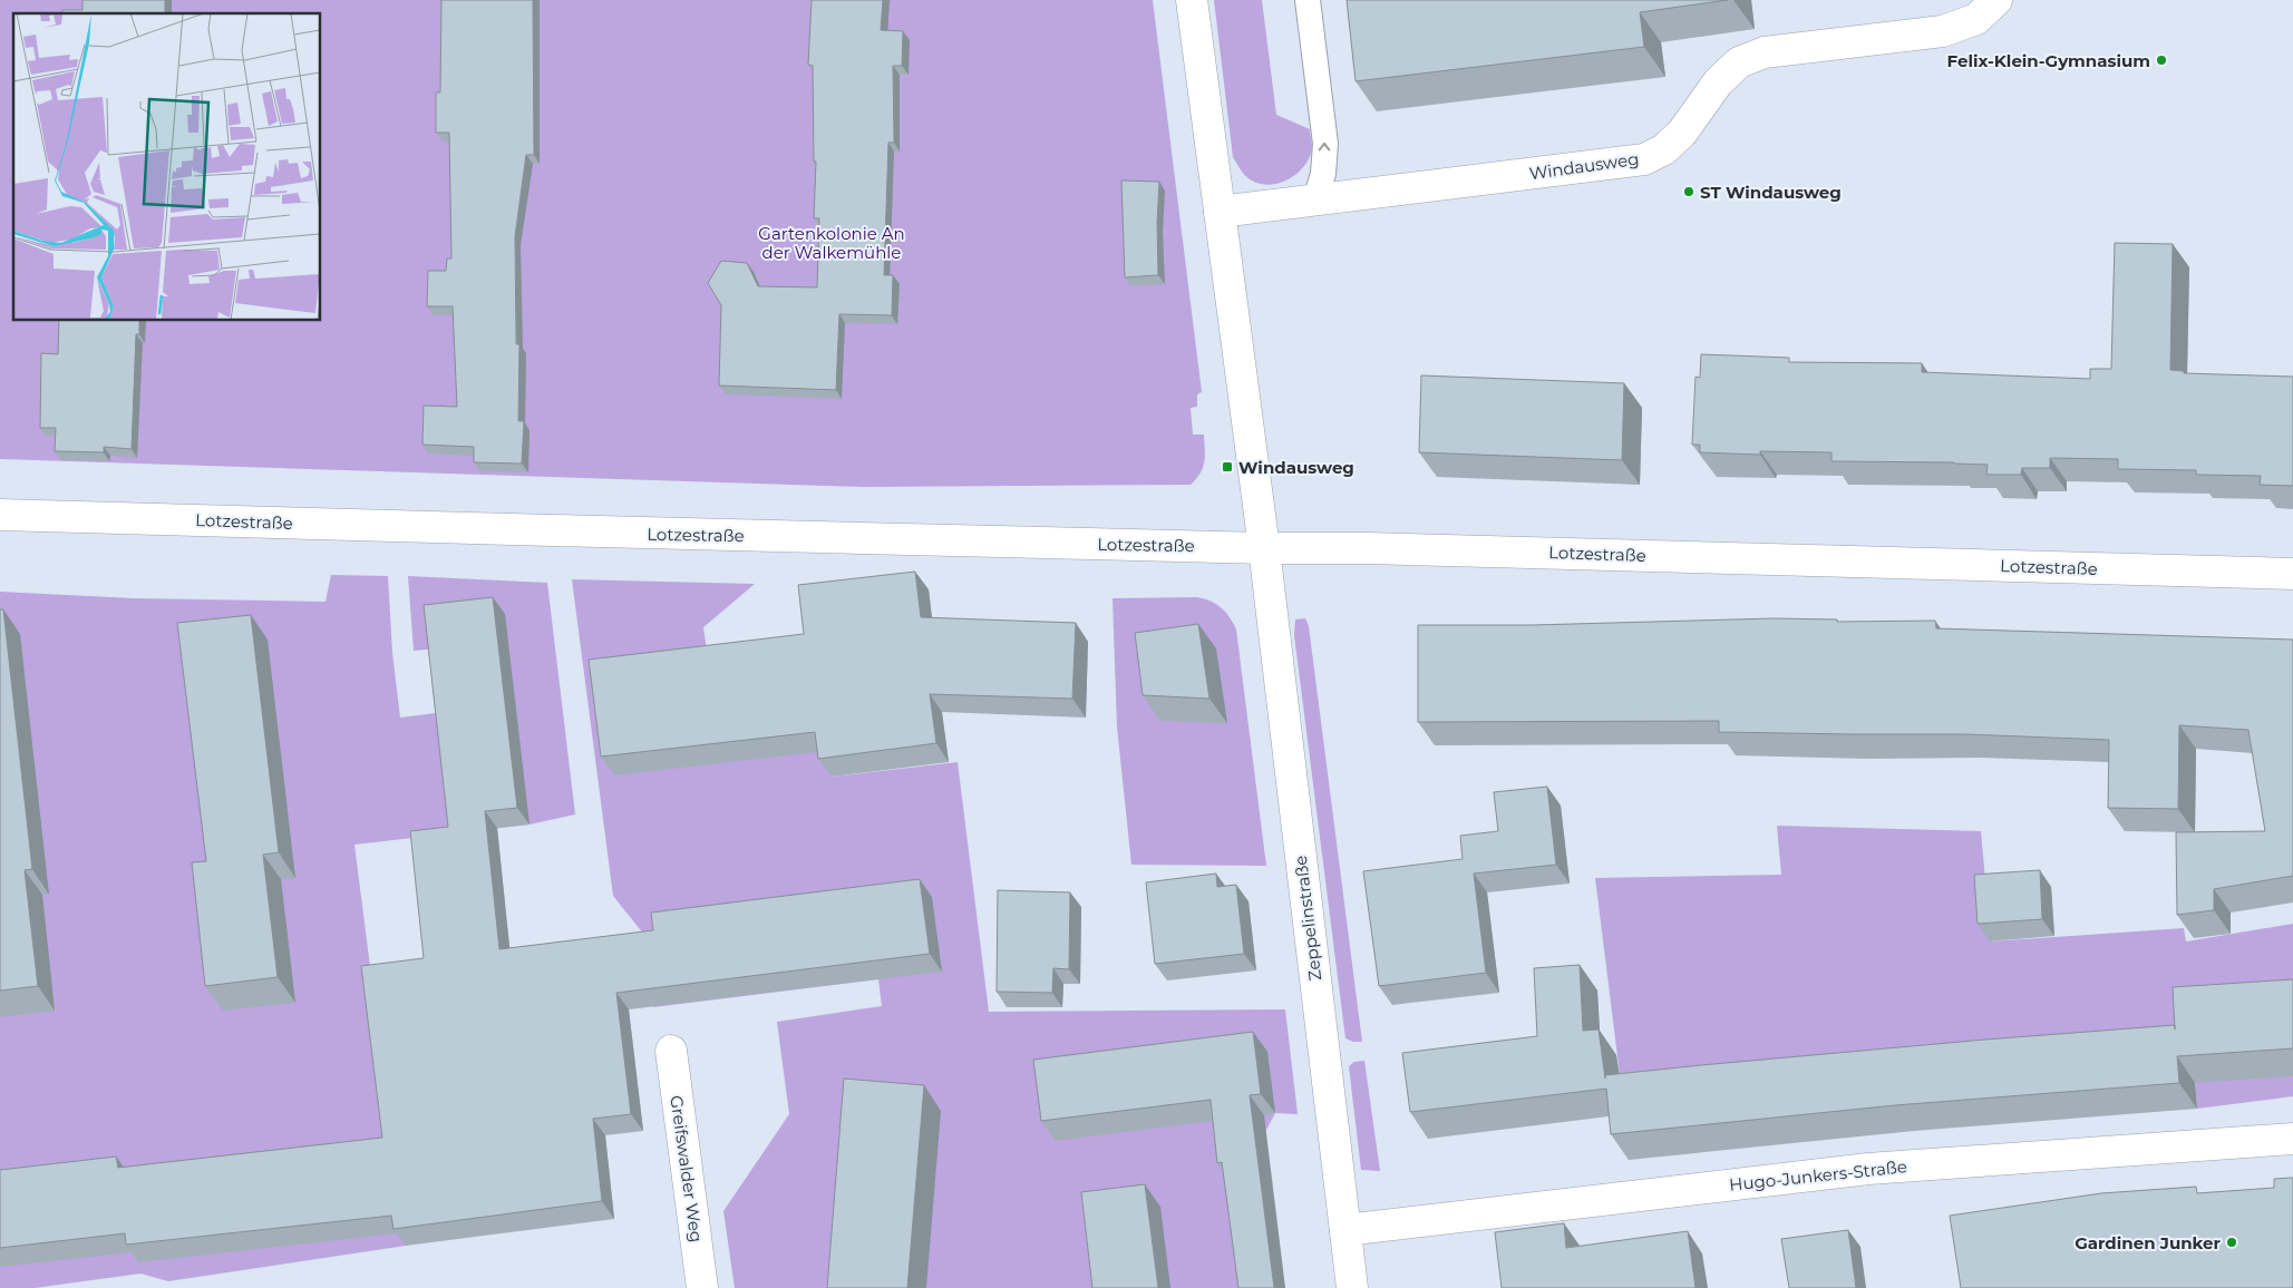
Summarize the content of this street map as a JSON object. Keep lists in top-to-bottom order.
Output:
{
  "streets": {
    "street": [
      "Windausweg",
      "Lotzestraße",
      "Zeppelinstraße",
      "Greifswalder Weg",
      "Hugo-Junkers-Straße"
    ]
  },
  "crossings": [
    ["Lotzestraße", "Zeppelinstraße"],
    ["Zeppelinstraße", "Hugo-Junkers-Straße"]
  ],
  "parks": ["Gartenkolonie An der Walkemühle"],
  "places": {
    "other": ["Felix-Klein-Gymnasium", "ST Windausweg", "Gardinen Junker"],
    "transit": ["Windausweg"]
  }
}
